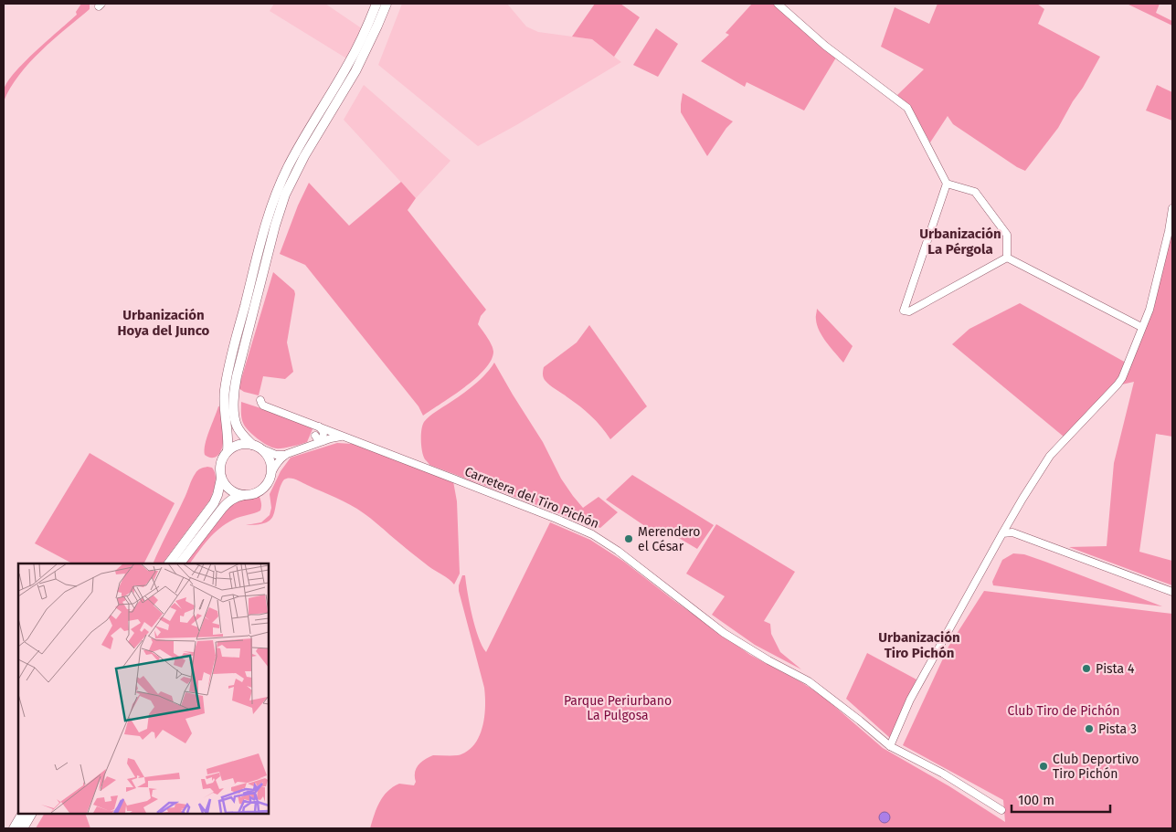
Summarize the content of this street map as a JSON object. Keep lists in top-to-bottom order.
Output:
{
  "streets": {
    "street": ["Carretera del Tiro Pichón"]
  },
  "districts": ["Urbanización La Pérgola", "Urbanización Hoya del Junco", "Urbanización Tiro Pichón"],
  "parks": ["Parque Periurbano La Pulgosa", "Club Tiro de Pichón"],
  "places": [
    "Merendero el César",
    "Pista 4",
    "Pista 3",
    "Club Deportivo Tiro Pichón"
  ],
  "scale_bar": "100 m"
}
